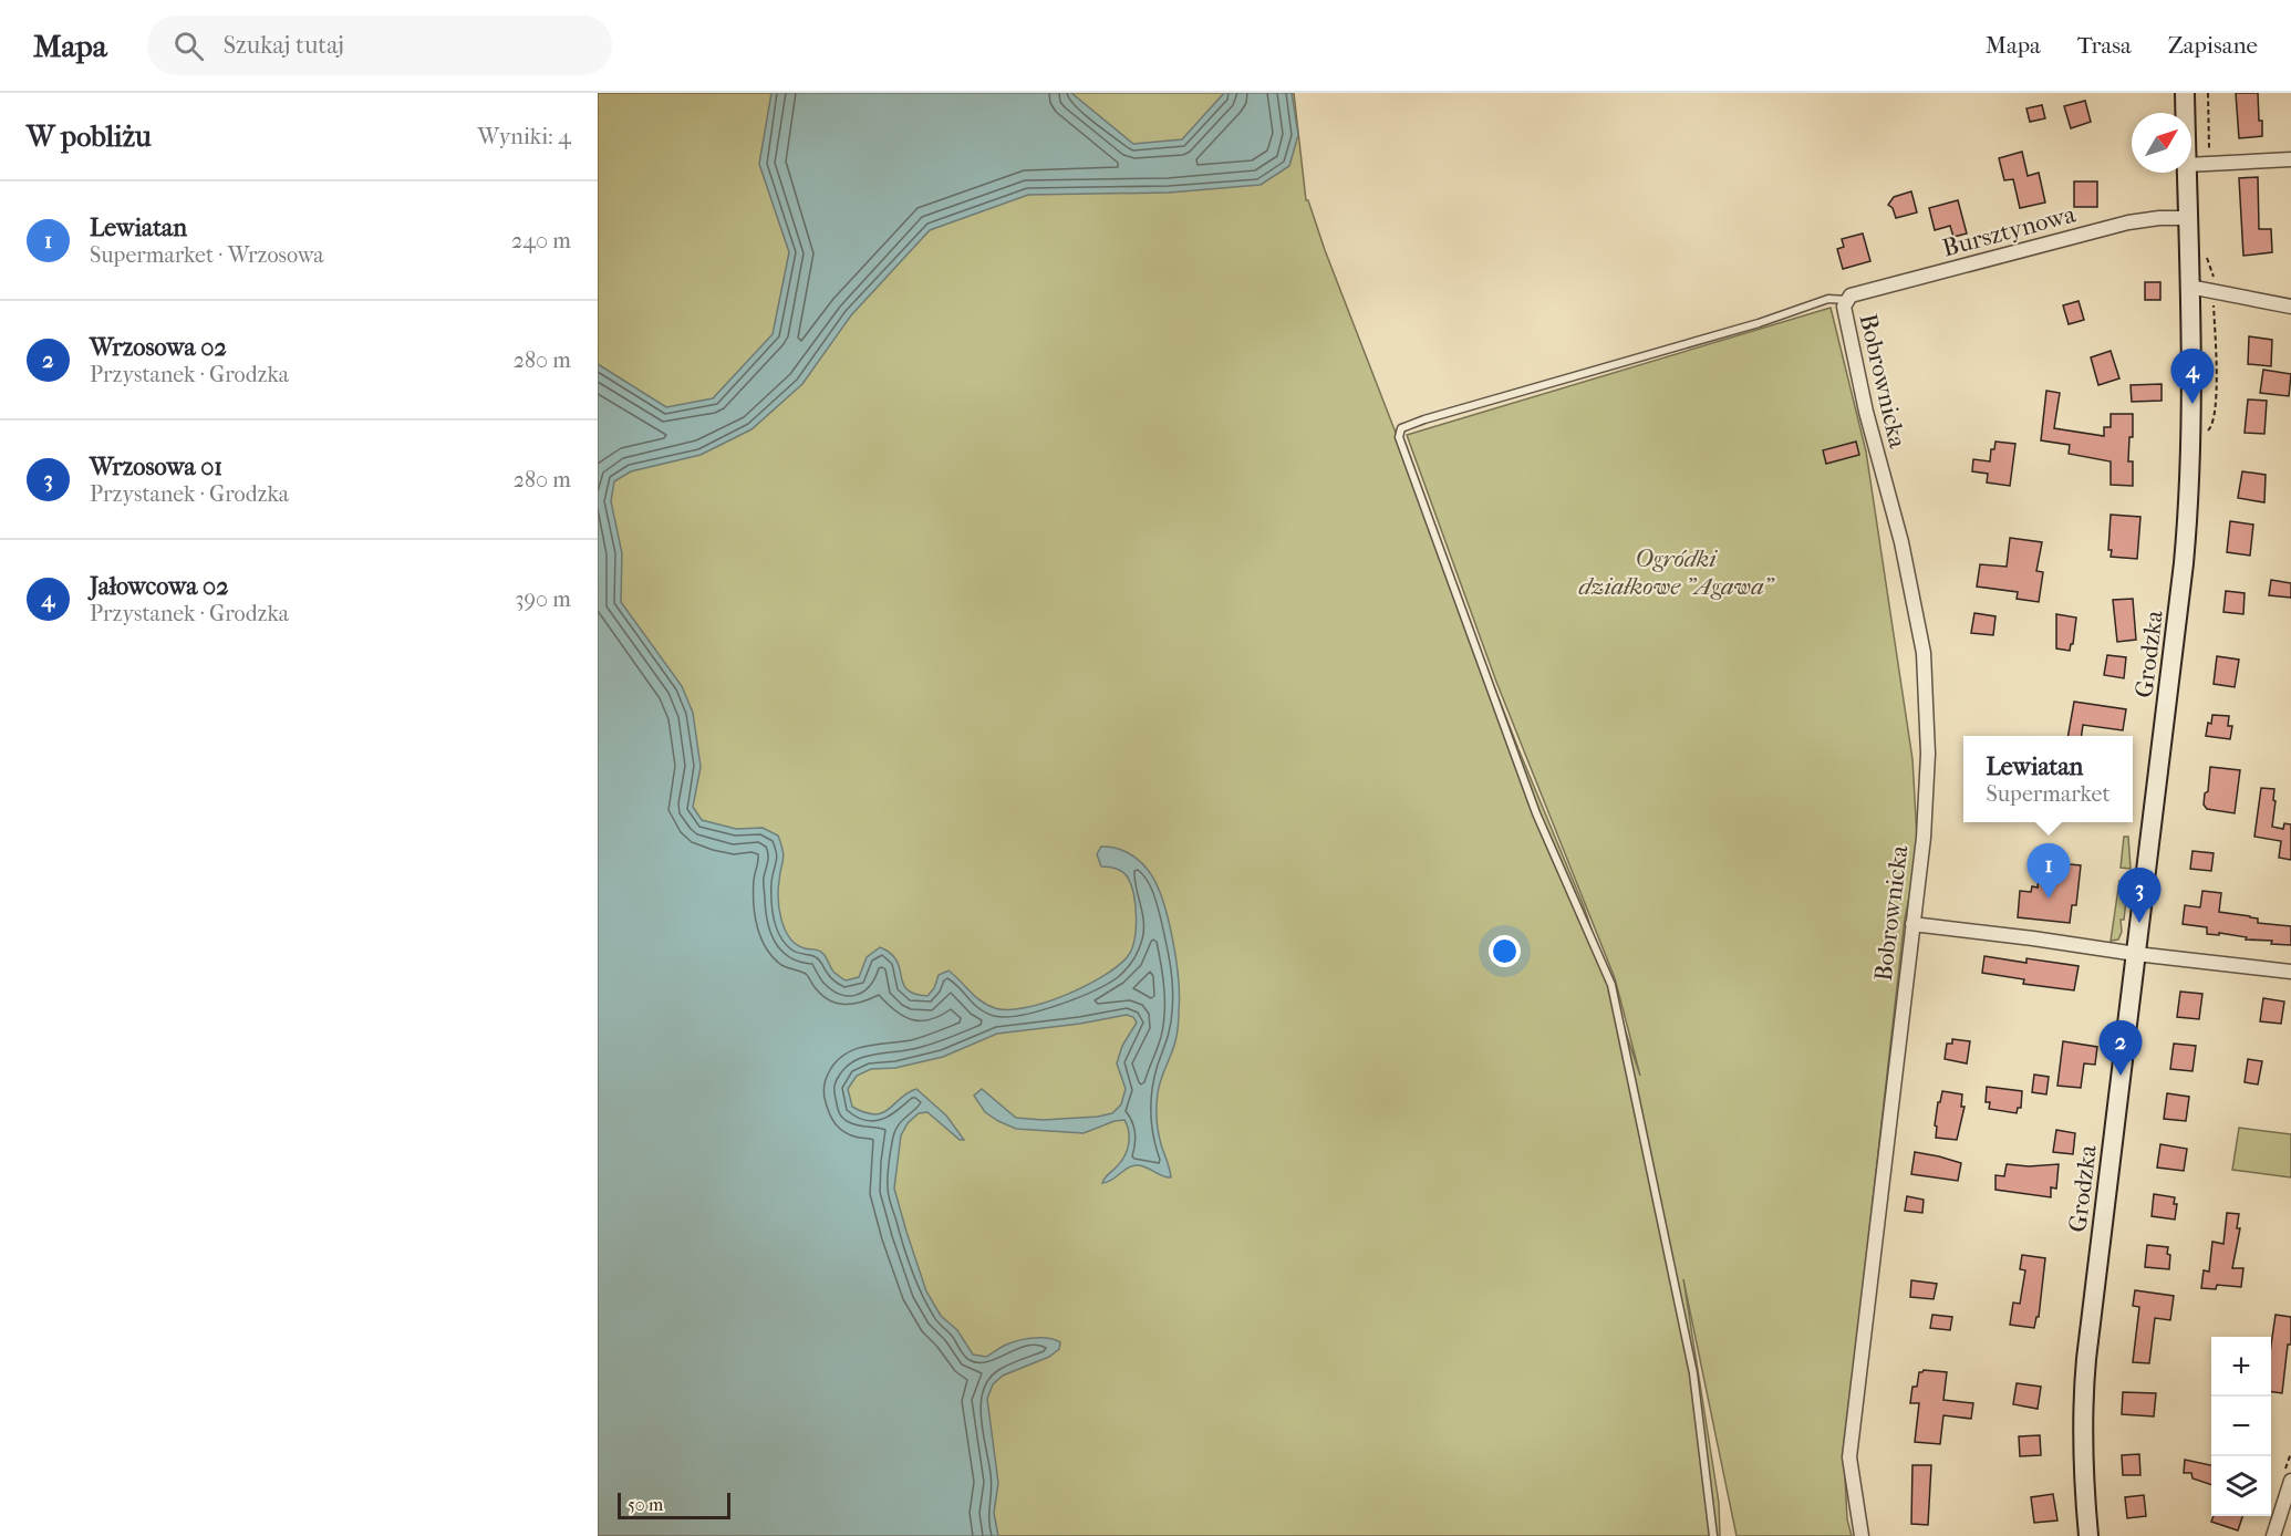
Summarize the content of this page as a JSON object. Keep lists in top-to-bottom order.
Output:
{
  "streets": {
    "street": ["Bursztynowa", "Bobrownicka", "Grodzka"]
  },
  "crossings": [
    ["Bursztynowa", "Bobrownicka"],
    ["Bursztynowa", "Grodzka"]
  ],
  "parks": ["Ogródki działkowe \"Agawa\""],
  "scale_bar": "50 m",
  "north": "top right",
  "page": {
    "header": "Mapa",
    "search": "Szukaj tutaj",
    "nav": ["Mapa", "Trasa", "Zapisane"],
    "heading": ["W pobliżu", "Wyniki: 4"],
    "list": [
      {
        "mark": "1",
        "name": "Lewiatan",
        "note": "Supermarket · Wrzosowa",
        "value": "240 m"
      },
      {
        "mark": "2",
        "name": "Wrzosowa 02",
        "note": "Przystanek · Grodzka",
        "value": "280 m"
      },
      {
        "mark": "3",
        "name": "Wrzosowa 01",
        "note": "Przystanek · Grodzka",
        "value": "280 m"
      },
      {
        "mark": "4",
        "name": "Jałowcowa 02",
        "note": "Przystanek · Grodzka",
        "value": "390 m"
      }
    ],
    "pins": [
      "4",
      "1",
      "3",
      "2"
    ],
    "popup": ["Lewiatan", "Supermarket"],
    "map_buttons": ["+", "−"],
    "scale": "50 m"
  }
}
